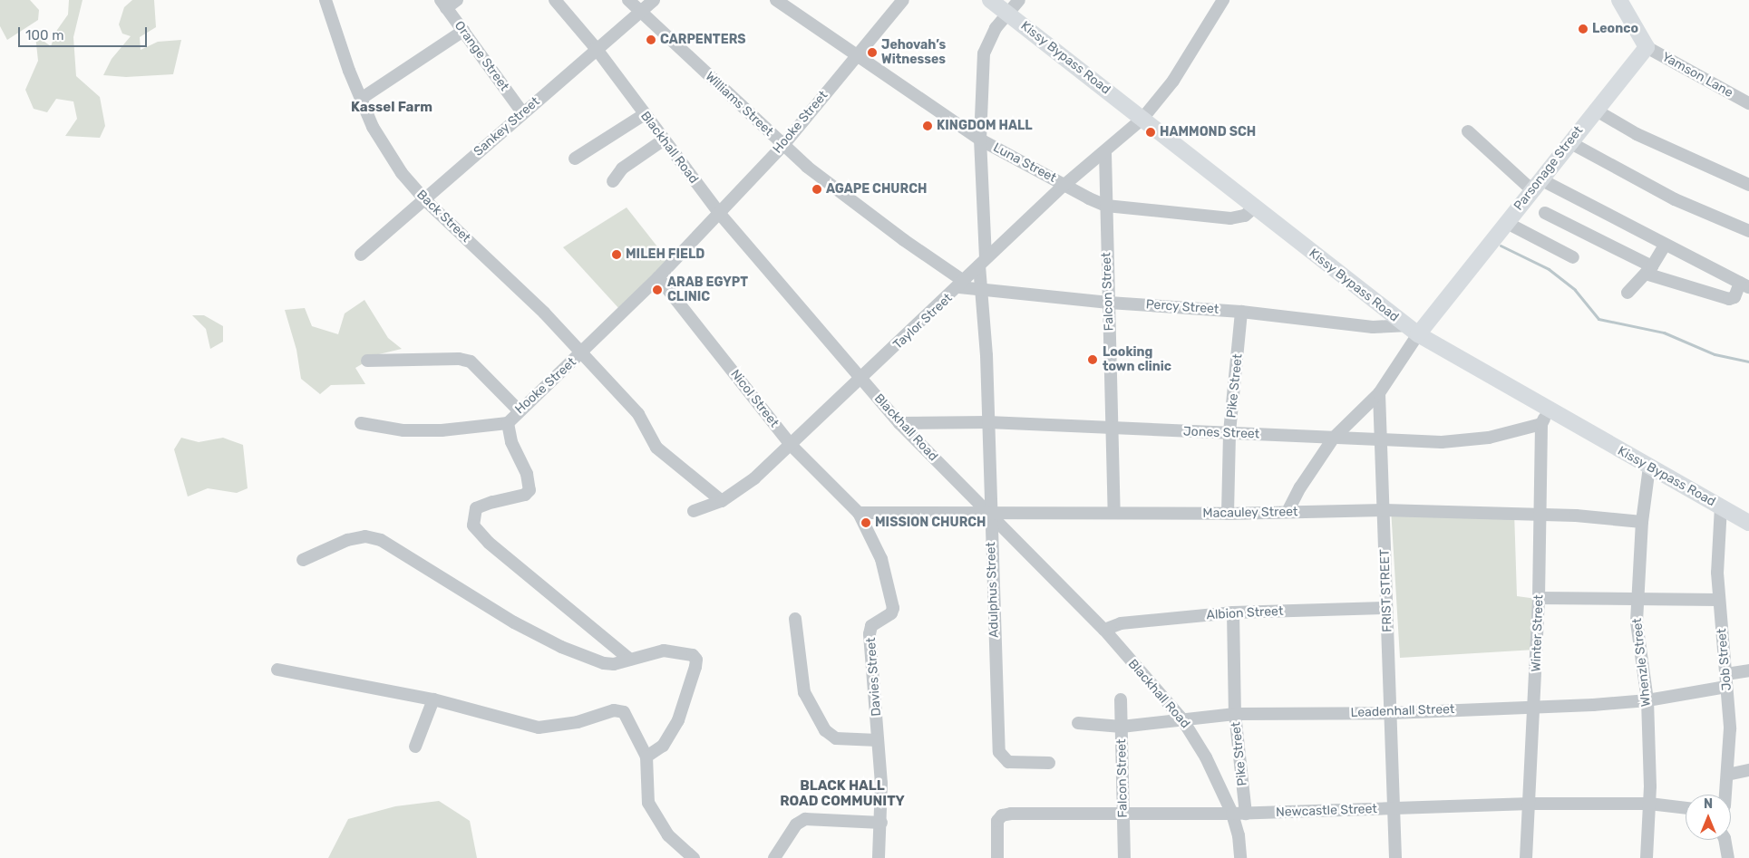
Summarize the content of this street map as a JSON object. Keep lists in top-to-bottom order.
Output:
{
  "streets": {
    "main road": ["Kissy Bypass Road", "Parsonage Street"],
    "street": [
      "Orange Street",
      "Yamson Lane",
      "Williams Street",
      "Hooke Street",
      "Sankey Street",
      "Blackhall Road",
      "Luna Street",
      "Back Street",
      "Falcon Street",
      "Percy Street",
      "Taylor Street",
      "Pike Street",
      "Nicol Street",
      "Jones Street",
      "Macauley Street",
      "Adulphus Street",
      "FRIST STREET",
      "Albion Street",
      "Winter Street",
      "Job Street",
      "Whenzle Street",
      "Davies Street",
      "Leadenhall Street",
      "Newcastle Street"
    ]
  },
  "crossings": [
    ["Orange Street", "Sankey Street"],
    ["Kissy Bypass Road", "Luna Street"],
    ["Kissy Bypass Road", "Parsonage Street"],
    ["Kissy Bypass Road", "Percy Street"],
    ["Kissy Bypass Road", "Taylor Street"],
    ["Kissy Bypass Road", "Jones Street"],
    ["Kissy Bypass Road", "Adulphus Street"],
    ["Kissy Bypass Road", "Winter Street"],
    ["Kissy Bypass Road", "Job Street"],
    ["Kissy Bypass Road", "Whenzle Street"],
    ["Yamson Lane", "Parsonage Street"],
    ["Williams Street", "Hooke Street"],
    ["Williams Street", "Sankey Street"],
    ["Williams Street", "Percy Street"],
    ["Williams Street", "Taylor Street"],
    ["Hooke Street", "Blackhall Road"],
    ["Hooke Street", "Luna Street"],
    ["Hooke Street", "Back Street"],
    ["Hooke Street", "Nicol Street"],
    ["Sankey Street", "Blackhall Road"],
    ["Sankey Street", "Back Street"],
    ["Blackhall Road", "Taylor Street"],
    ["Blackhall Road", "Jones Street"],
    ["Blackhall Road", "Macauley Street"],
    ["Blackhall Road", "Adulphus Street"],
    ["Blackhall Road", "Albion Street"],
    ["Blackhall Road", "Leadenhall Street"],
    ["Blackhall Road", "Newcastle Street"],
    ["Luna Street", "Falcon Street"],
    ["Luna Street", "Taylor Street"],
    ["Luna Street", "Adulphus Street"],
    ["Back Street", "Taylor Street"],
    ["Falcon Street", "Percy Street"],
    ["Falcon Street", "Taylor Street"],
    ["Falcon Street", "Jones Street"],
    ["Falcon Street", "Macauley Street"],
    ["Falcon Street", "Leadenhall Street"],
    ["Falcon Street", "Newcastle Street"],
    ["Percy Street", "Taylor Street"],
    ["Percy Street", "Pike Street"],
    ["Percy Street", "Adulphus Street"],
    ["Taylor Street", "Nicol Street"],
    ["Taylor Street", "Adulphus Street"],
    ["Pike Street", "Jones Street"],
    ["Pike Street", "Macauley Street"],
    ["Pike Street", "Albion Street"],
    ["Pike Street", "Leadenhall Street"],
    ["Pike Street", "Newcastle Street"],
    ["Nicol Street", "Macauley Street"],
    ["Nicol Street", "Davies Street"],
    ["Jones Street", "Adulphus Street"],
    ["Jones Street", "FRIST STREET"],
    ["Jones Street", "Winter Street"],
    ["Macauley Street", "Adulphus Street"],
    ["Macauley Street", "FRIST STREET"],
    ["Macauley Street", "Winter Street"],
    ["Macauley Street", "Whenzle Street"],
    ["Macauley Street", "Davies Street"],
    ["FRIST STREET", "Albion Street"],
    ["FRIST STREET", "Leadenhall Street"],
    ["FRIST STREET", "Newcastle Street"],
    ["Winter Street", "Leadenhall Street"],
    ["Winter Street", "Newcastle Street"],
    ["Job Street", "Leadenhall Street"],
    ["Whenzle Street", "Leadenhall Street"],
    ["Whenzle Street", "Newcastle Street"]
  ],
  "districts": ["Kassel Farm", "BLACK HALL ROAD COMMUNITY"],
  "places": [
    "Leonco",
    "CARPENTERS",
    "Jehovah’s Witnesses",
    "KINGDOM HALL",
    "HAMMOND SCH",
    "AGAPE CHURCH",
    "MILEH FIELD",
    "ARAB EGYPT CLINIC",
    "Looking town clinic",
    "MISSION CHURCH"
  ],
  "scale_bar": "100 m",
  "north": "top"
}
